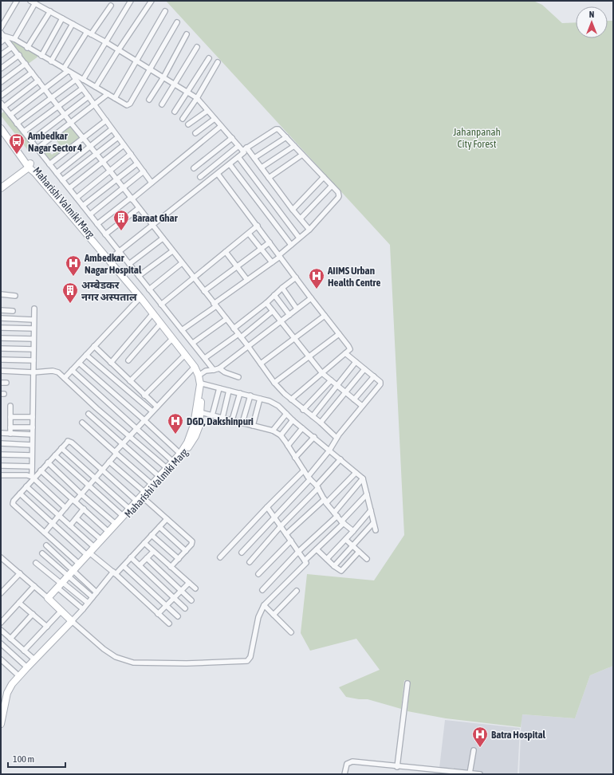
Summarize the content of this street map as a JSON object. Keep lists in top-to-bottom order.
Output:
{
  "streets": {
    "street": ["Maharishi Valmiki Marg"]
  },
  "parks": ["Jahanpanah City Forest"],
  "places": {
    "bus stop": ["Ambedkar Nagar Sector 4"],
    "building": ["Baraat Ghar", "अम्बेडकर नगर अस्पताल"],
    "hospital": [
      "Ambedkar Nagar Hospital",
      "AIIMS Urban Health Centre",
      "DGD, Dakshinpuri",
      "Batra Hospital"
    ]
  },
  "scale_bar": "100 m",
  "north": "top"
}
